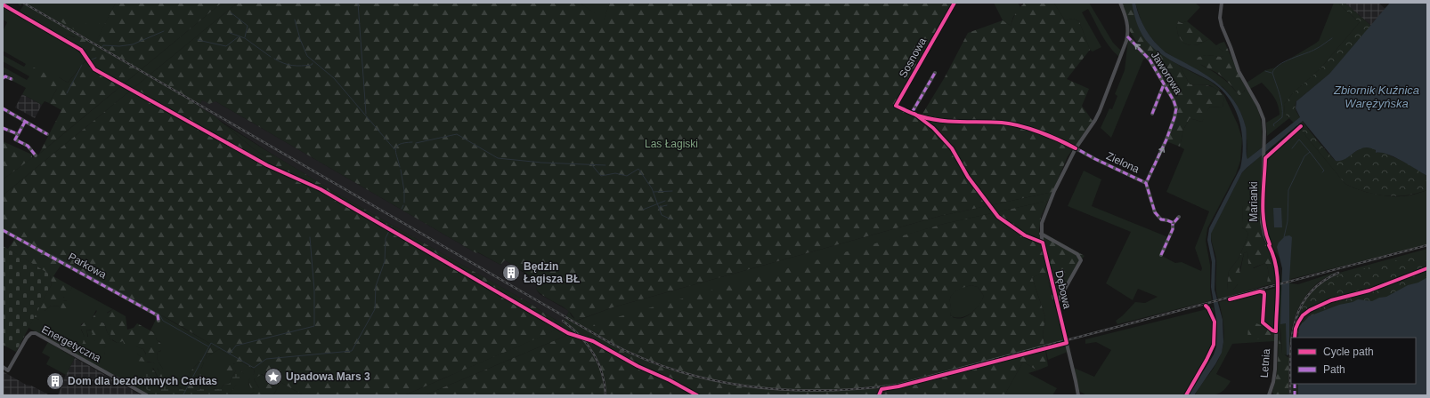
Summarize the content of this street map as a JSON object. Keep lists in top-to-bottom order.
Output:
{
  "streets": {
    "street": [
      "Sosnowa",
      "Jaworowa",
      "Zielona",
      "Marianki",
      "Parkowa",
      "Dębowa",
      "Energetyczna",
      "Letnia"
    ]
  },
  "crossings": [
    ["Jaworowa", "Zielona"],
    ["Jaworowa", "Dębowa"],
    ["Zielona", "Dębowa"],
    ["Marianki", "Letnia"]
  ],
  "one_way": ["Jaworowa"],
  "water": ["Zbiornik Kuźnica Warężyńska"],
  "parks": ["Las Łagiski"],
  "places": {
    "building": ["Będzin Łagisza BŁ", "Dom dla bezdomnych Caritas"],
    "place": ["Upadowa Mars 3"]
  },
  "legend": ["Cycle path", "Path"]
}
